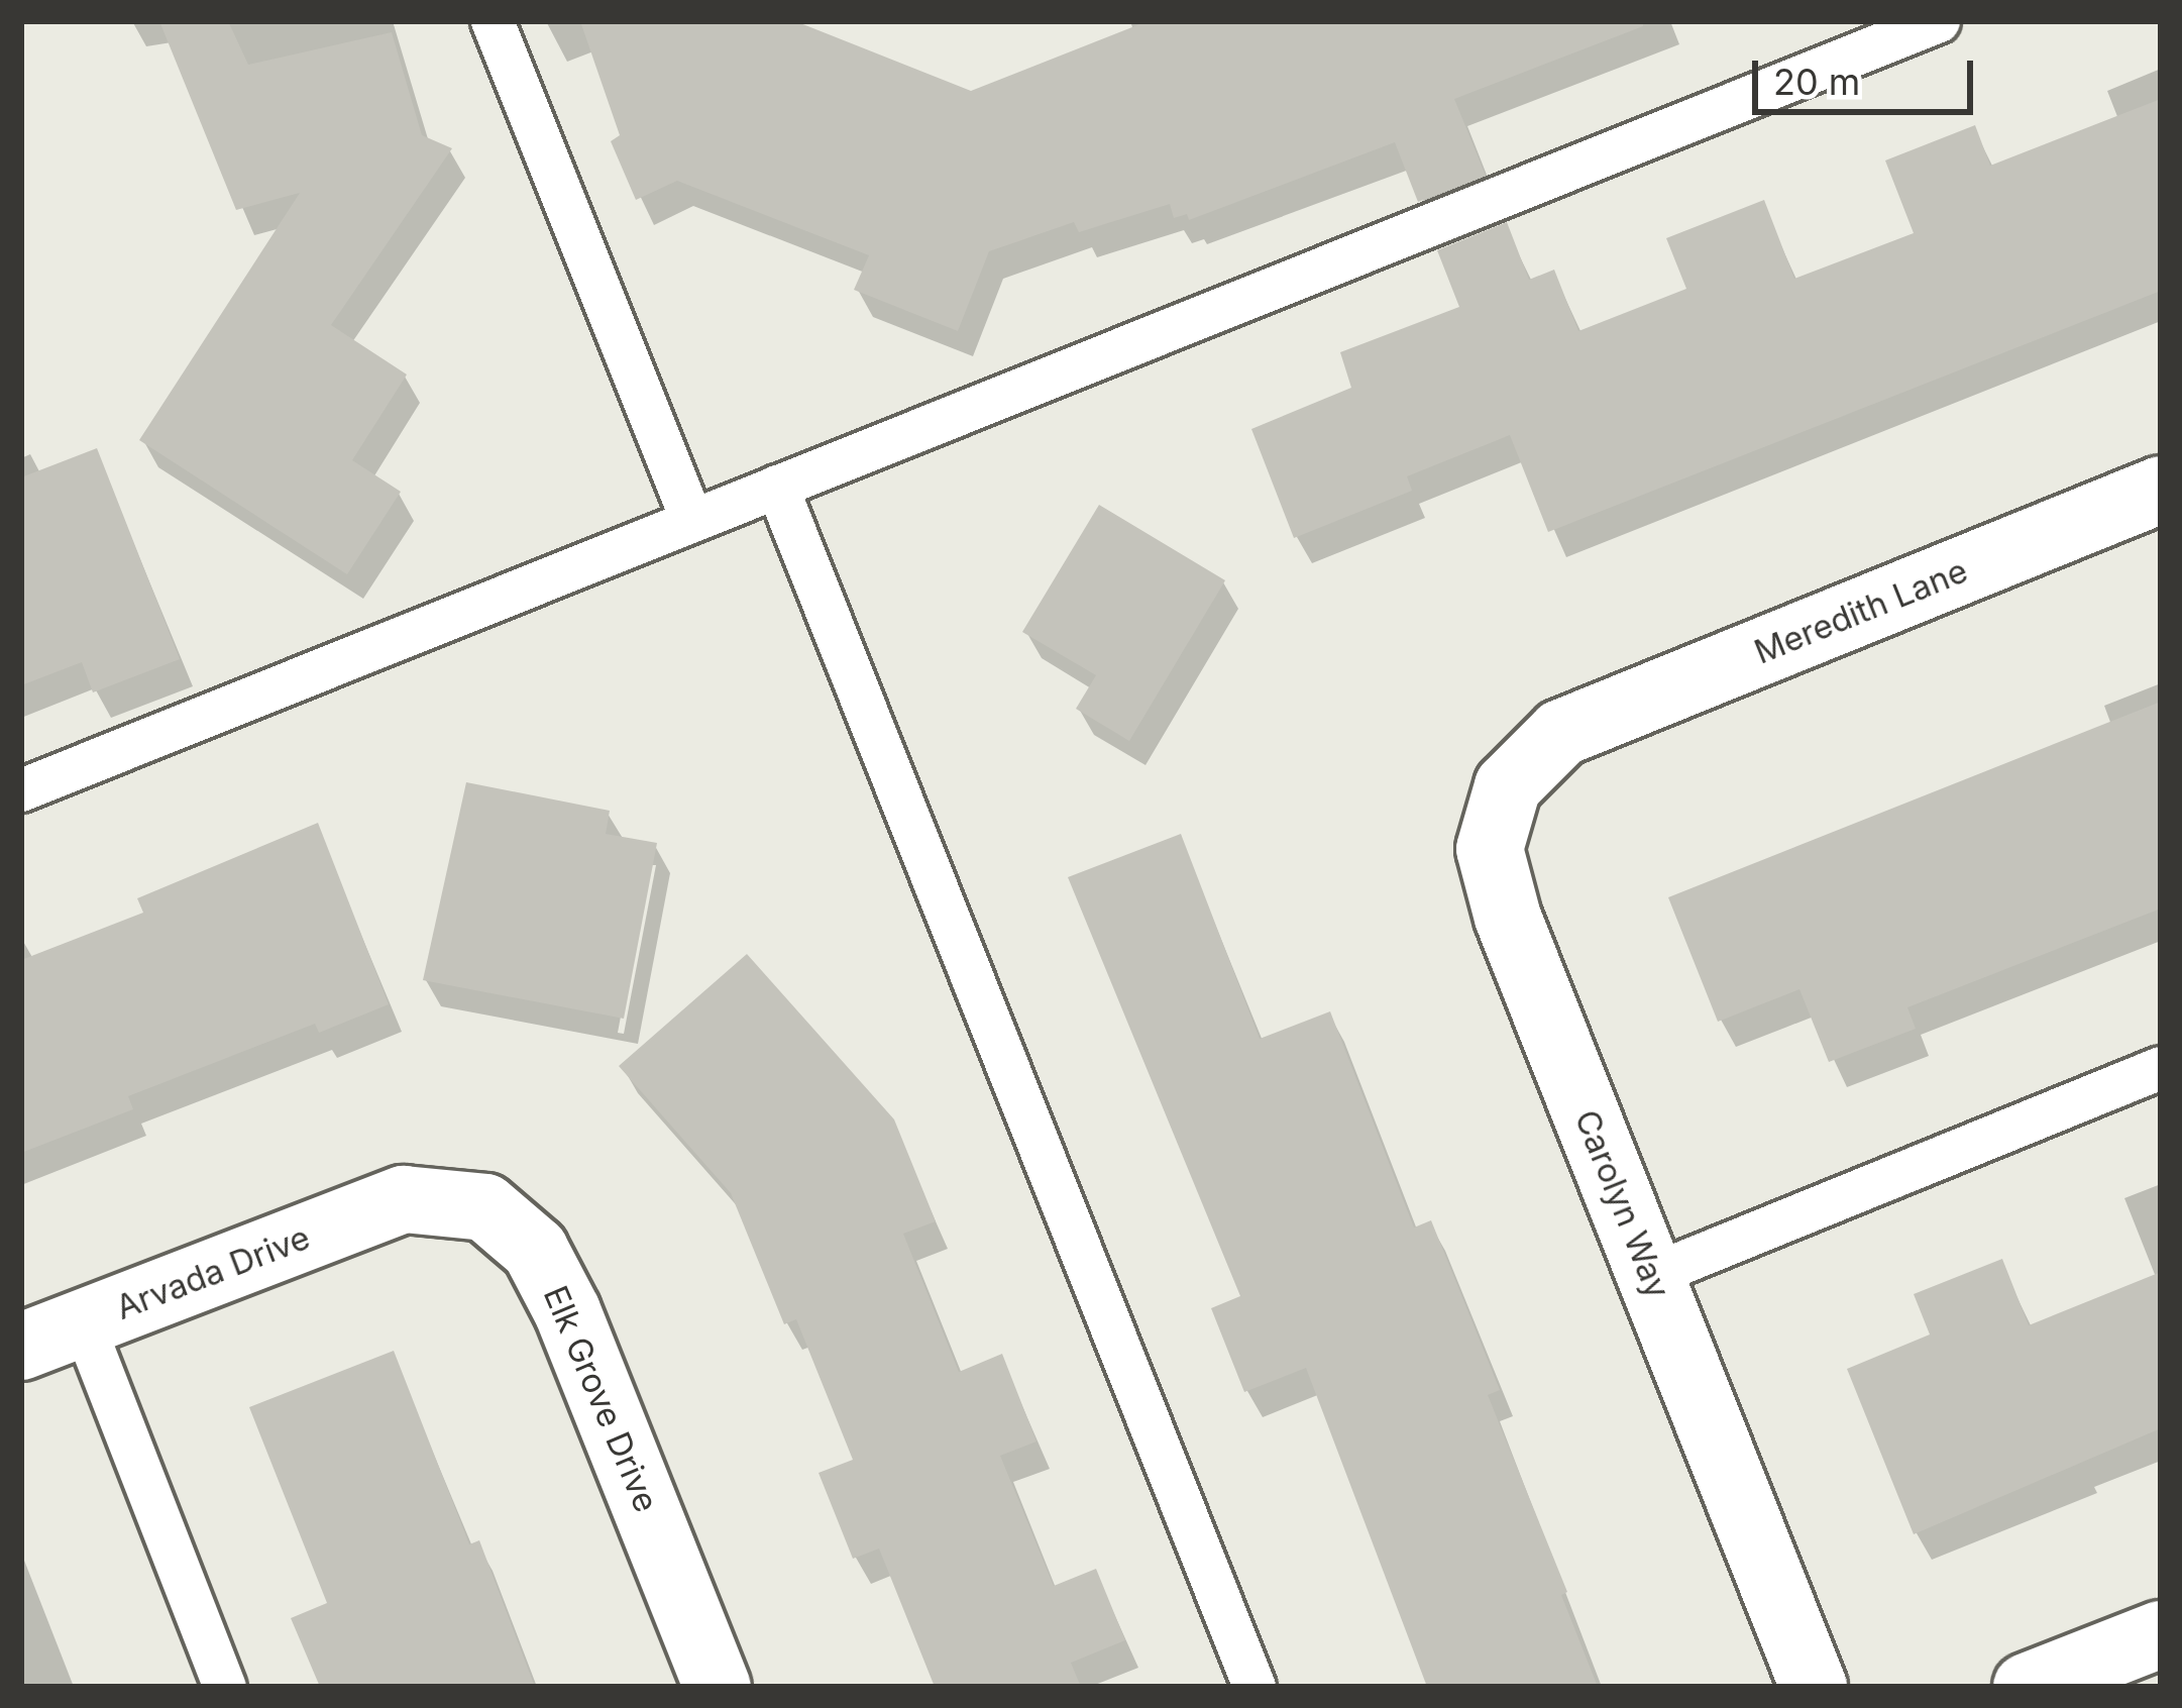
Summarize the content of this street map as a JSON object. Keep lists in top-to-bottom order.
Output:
{
  "streets": {
    "street": [
      "Meredith Lane",
      "Carolyn Way",
      "Arvada Drive",
      "Elk Grove Drive"
    ]
  },
  "crossings": [
    ["Meredith Lane", "Carolyn Way"],
    ["Arvada Drive", "Elk Grove Drive"]
  ],
  "scale_bar": "20 m"
}
